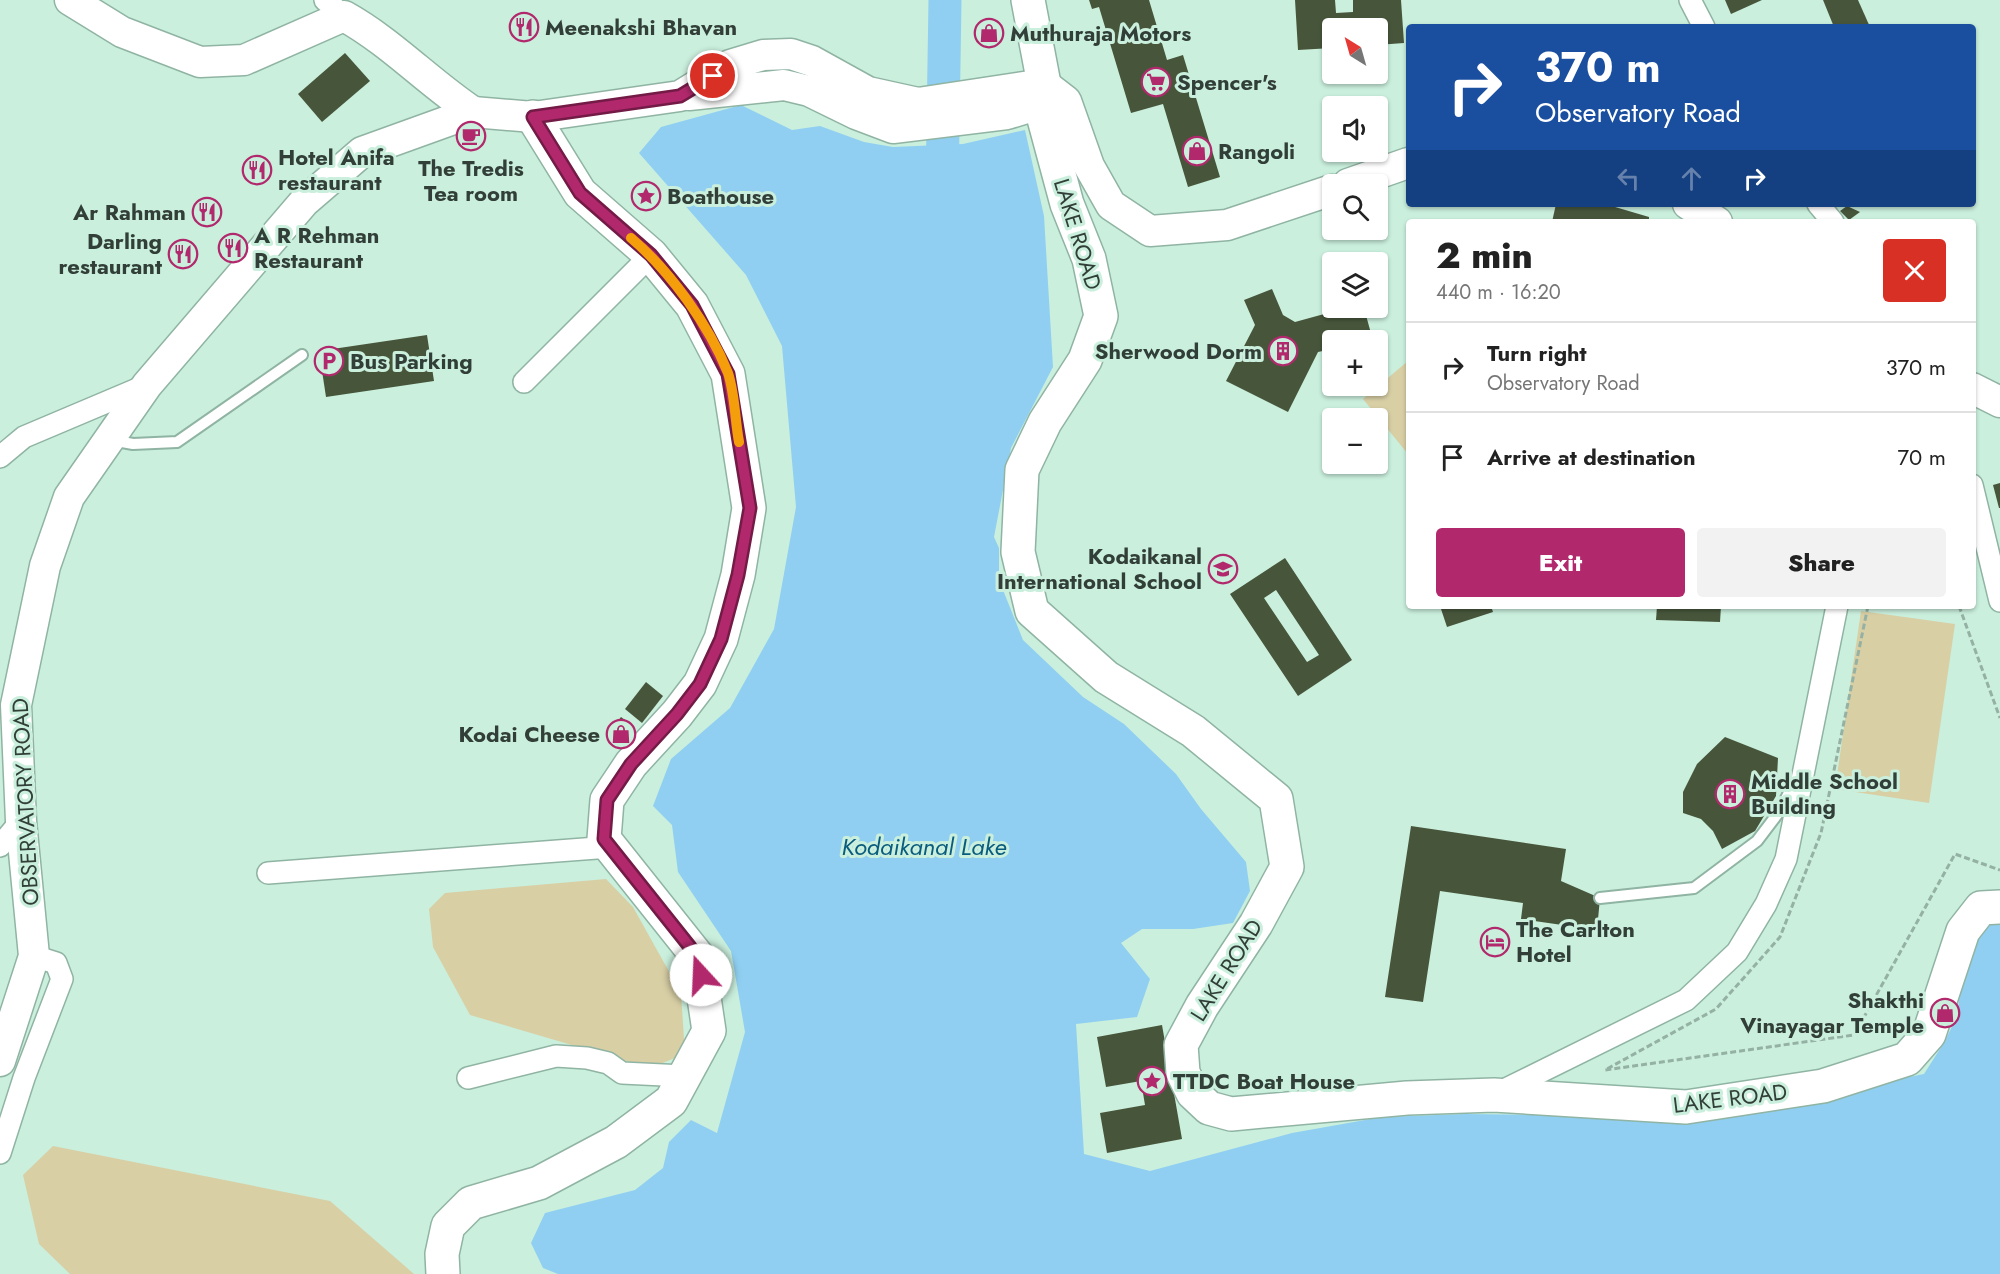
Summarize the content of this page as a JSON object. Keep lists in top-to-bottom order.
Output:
{
  "streets": {
    "main road": ["LAKE ROAD", "OBSERVATORY ROAD"]
  },
  "crossings": [
    ["LAKE ROAD", "OBSERVATORY ROAD"]
  ],
  "water": ["Kodaikanal Lake"],
  "places": {
    "restaurant": [
      "Meenakshi Bhavan",
      "Hotel Anifa restaurant",
      "Ar Rahman",
      "A R Rehman Restaurant",
      "Darling restaurant"
    ],
    "shop": [
      "Muthuraja Motors",
      "Rangoli",
      "Kodai Cheese",
      "Shakthi Vinayagar Temple"
    ],
    "supermarket": ["Spencer's"],
    "cafe": ["The Tredis Tea room"],
    "place": ["Boathouse", "TTDC Boat House"],
    "building": ["Sherwood Dorm", "Middle School Building"],
    "parking": ["Bus Parking"],
    "school or university": ["Kodaikanal International School"],
    "hotel": ["The Carlton Hotel"]
  },
  "north": "top left",
  "page": {
    "map_buttons": ["+", "−"],
    "turn": ["370 m", "Observatory Road"],
    "heading": ["2 min", "440 m · 16:20"],
    "list": [
      {
        "name": "Turn right",
        "note": "Observatory Road",
        "value": "370 m"
      },
      {
        "name": "Arrive at destination",
        "value": "70 m"
      }
    ],
    "buttons": ["Exit", "Share"]
  }
}
